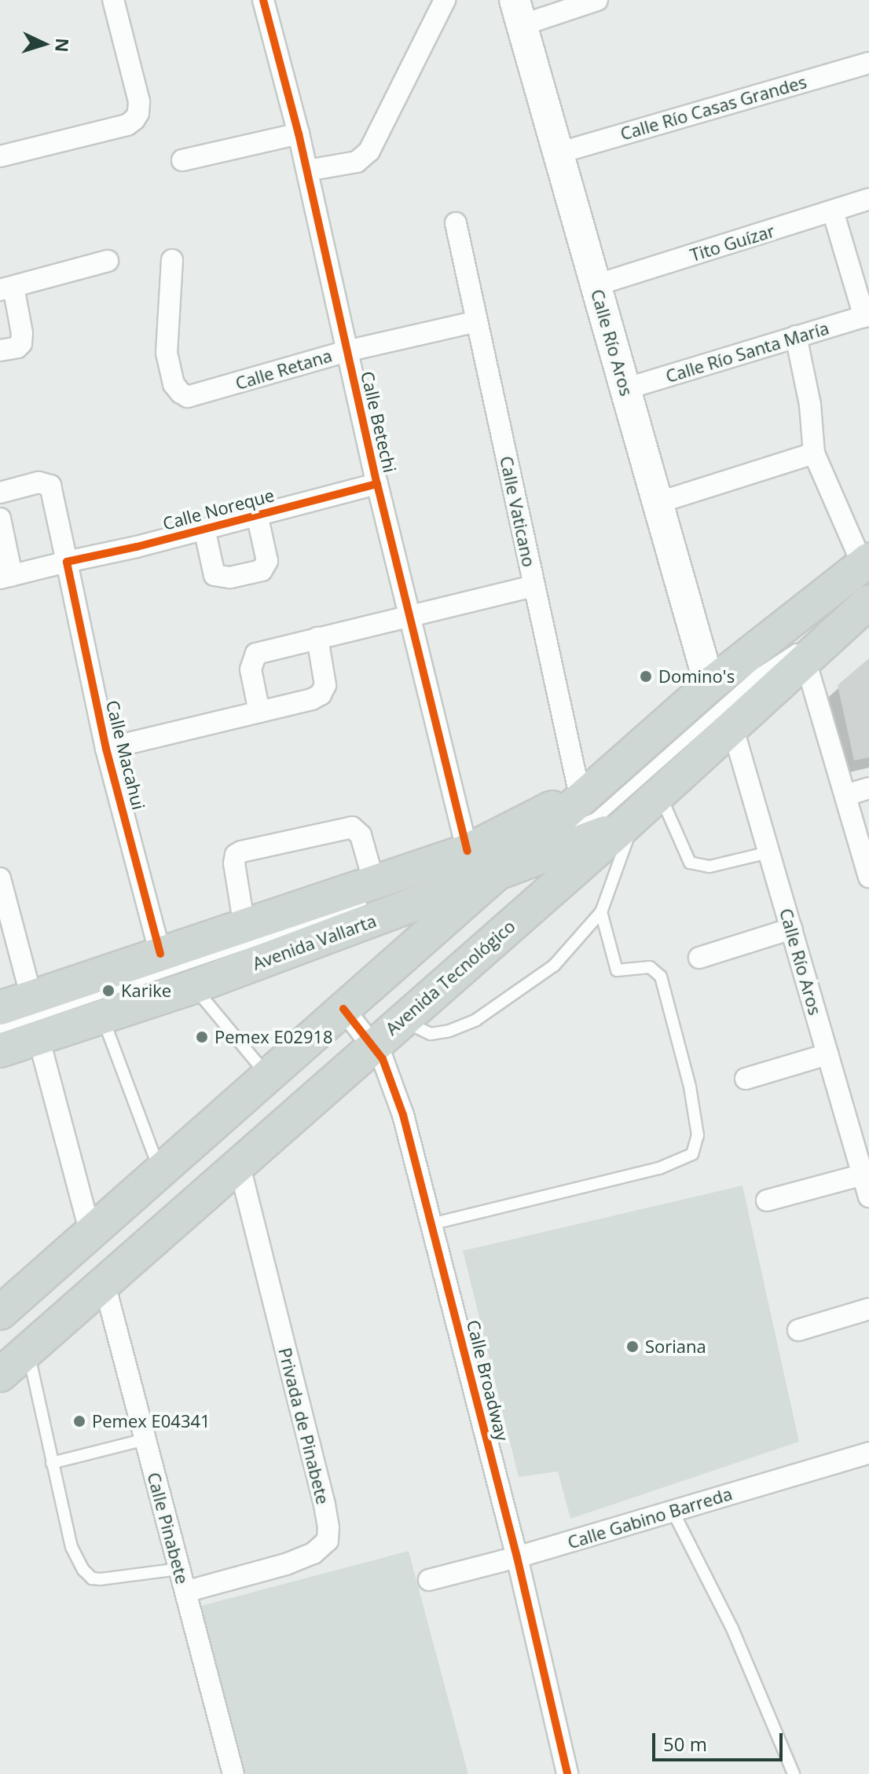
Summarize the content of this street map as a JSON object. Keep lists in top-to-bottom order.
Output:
{
  "streets": {
    "main road": ["Calle Río Aros", "Avenida Vallarta", "Avenida Tecnológico"],
    "street": [
      "Calle Río Casas Grandes",
      "Tito Guízar",
      "Calle Río Santa María",
      "Calle Retana",
      "Calle Betechi",
      "Calle Noreque",
      "Calle Vaticano",
      "Calle Macahui",
      "Calle Broadway",
      "Privada de Pinabete",
      "Calle Gabino Barreda",
      "Calle Pinabete"
    ]
  },
  "crossings": [
    ["Calle Río Casas Grandes", "Calle Río Aros"],
    ["Tito Guízar", "Calle Río Aros"],
    ["Calle Río Aros", "Calle Río Santa María"],
    ["Calle Río Aros", "Avenida Tecnológico"],
    ["Calle Retana", "Calle Betechi"],
    ["Calle Retana", "Calle Vaticano"],
    ["Calle Betechi", "Calle Noreque"],
    ["Calle Betechi", "Avenida Vallarta"],
    ["Calle Noreque", "Calle Macahui"],
    ["Calle Vaticano", "Avenida Vallarta"],
    ["Calle Macahui", "Avenida Vallarta"],
    ["Avenida Vallarta", "Avenida Tecnológico"],
    ["Avenida Tecnológico", "Calle Broadway"],
    ["Avenida Tecnológico", "Privada de Pinabete"],
    ["Avenida Tecnológico", "Calle Pinabete"],
    ["Calle Broadway", "Calle Gabino Barreda"],
    ["Privada de Pinabete", "Calle Pinabete"]
  ],
  "places": [
    "Domino's",
    "Karike",
    "Pemex E02918",
    "Soriana",
    "Pemex E04341"
  ],
  "scale_bar": "50 m",
  "north": "right"
}
